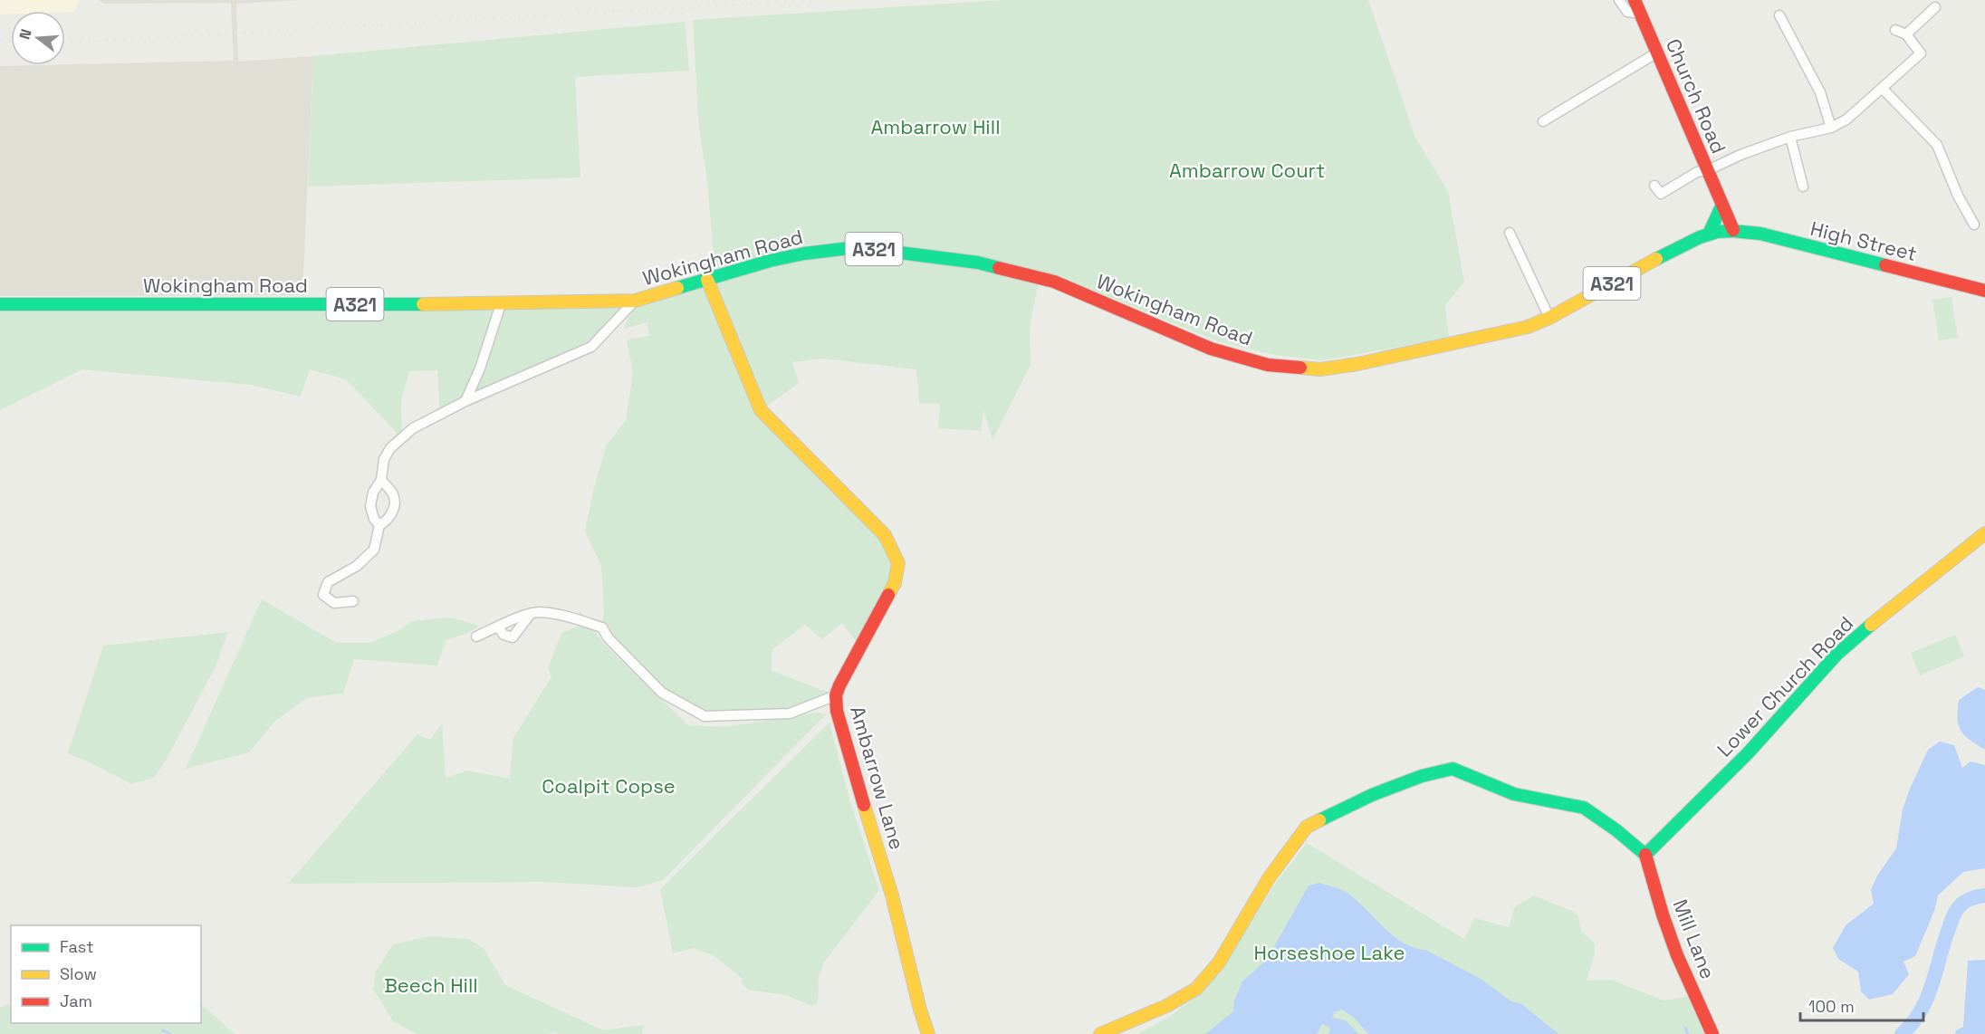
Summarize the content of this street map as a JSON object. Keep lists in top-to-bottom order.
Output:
{
  "streets": {
    "street": [
      "Church Road",
      "High Street",
      "A321",
      "Wokingham Road",
      "Lower Church Road",
      "Ambarrow Lane",
      "Mill Lane"
    ]
  },
  "crossings": [
    ["Church Road", "High Street"],
    ["Church Road", "Wokingham Road"],
    ["High Street", "Wokingham Road"],
    ["Wokingham Road", "Ambarrow Lane"],
    ["Lower Church Road", "Mill Lane"]
  ],
  "parks": [
    "Ambarrow Hill",
    "Ambarrow Court",
    "Coalpit Copse",
    "Horseshoe Lake",
    "Beech Hill"
  ],
  "legend": ["Fast", "Slow", "Jam"],
  "scale_bar": "100 m",
  "north": "left"
}
